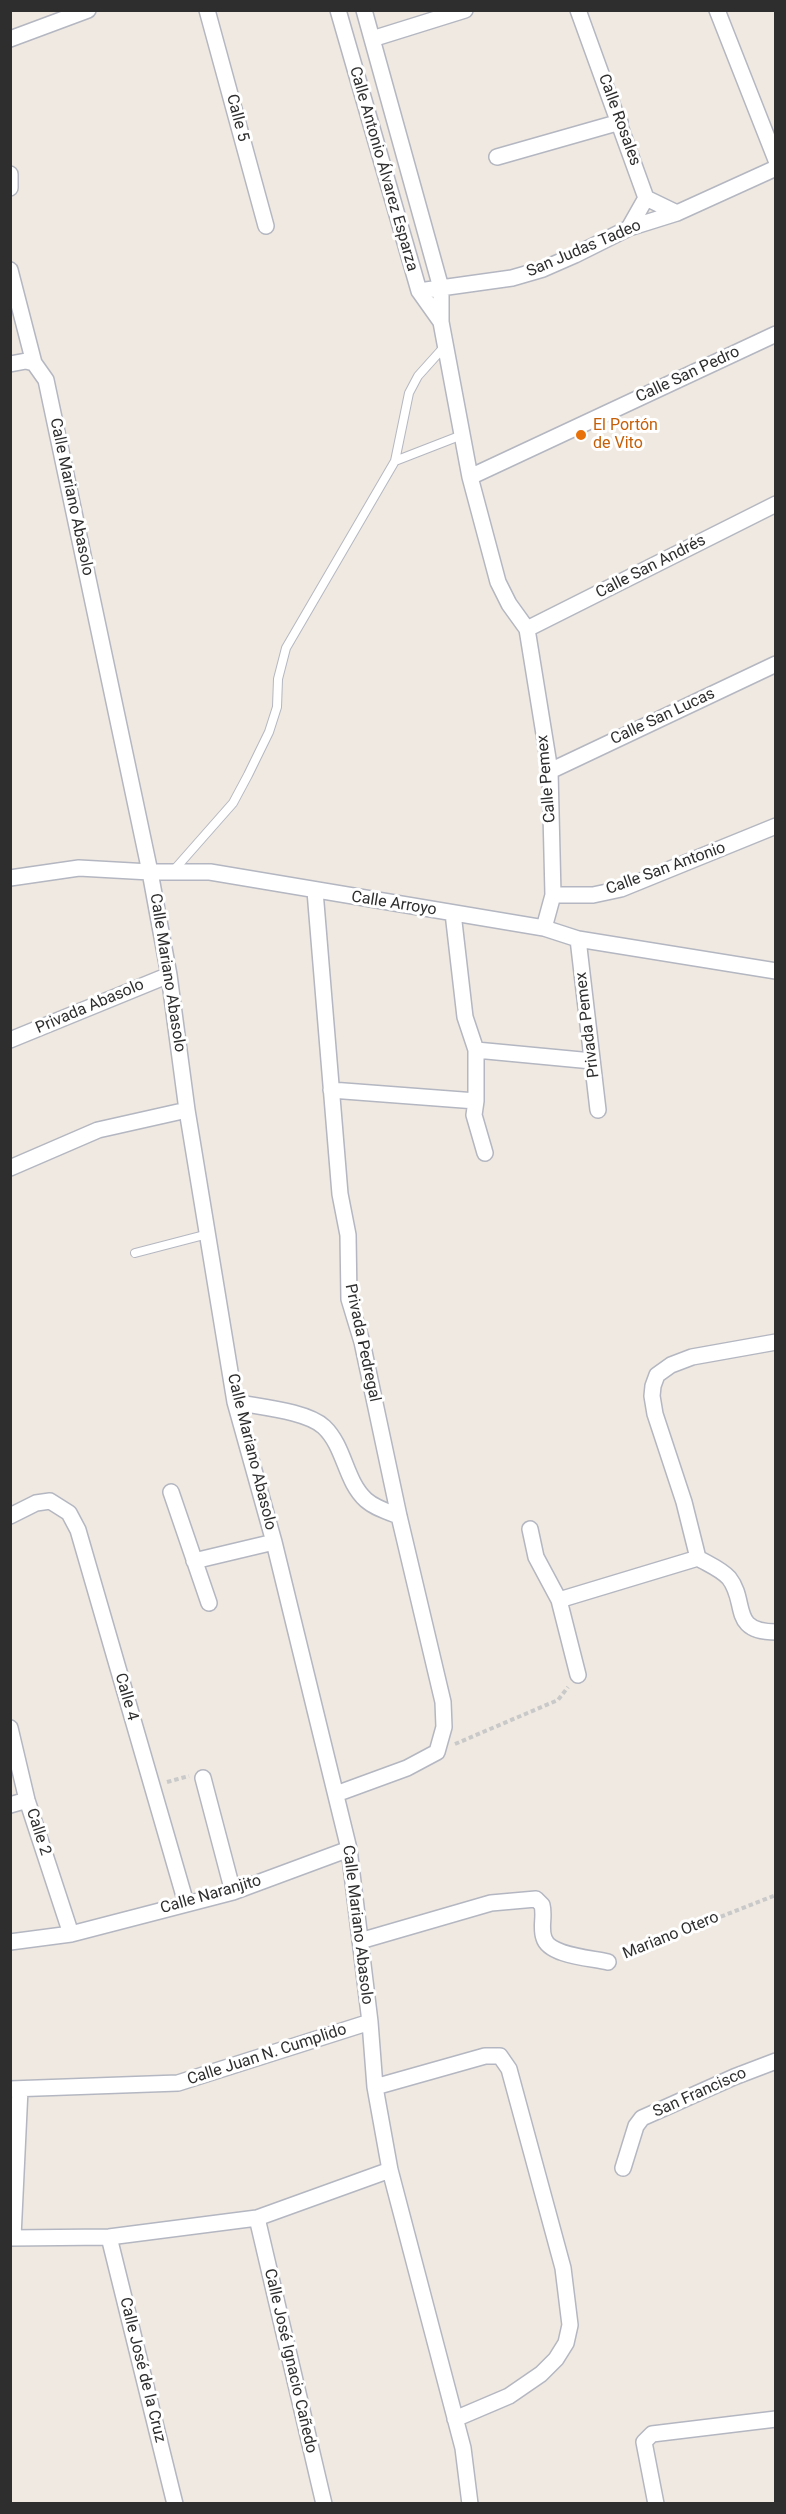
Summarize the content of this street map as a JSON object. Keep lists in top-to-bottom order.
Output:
{
  "streets": {
    "street": [
      "Calle 5",
      "Calle Rosales",
      "Calle Antonio Álvarez Esparza",
      "San Judas Tadeo",
      "Calle San Pedro",
      "Calle Mariano Abasolo",
      "Calle San Andrés",
      "Calle San Lucas",
      "Calle Pemex",
      "Calle San Antonio",
      "Calle Arroyo",
      "Privada Abasolo",
      "Privada Pemex",
      "Privada Pedregal",
      "Calle 4",
      "Calle 2",
      "Calle Naranjito",
      "Mariano Otero",
      "Calle Juan N. Cumplido",
      "San Francisco",
      "Calle José Ignacio Cañedo",
      "Calle José de la Cruz"
    ]
  },
  "crossings": [
    ["Calle Antonio Álvarez Esparza", "San Judas Tadeo"],
    ["Calle Antonio Álvarez Esparza", "Calle San Pedro"],
    ["Calle Antonio Álvarez Esparza", "Calle San Andrés"],
    ["Calle Antonio Álvarez Esparza", "Calle Pemex"],
    ["Calle Mariano Abasolo", "Calle Arroyo"],
    ["Calle Mariano Abasolo", "Privada Abasolo"],
    ["Calle Mariano Abasolo", "Calle Naranjito"],
    ["Calle Mariano Abasolo", "Mariano Otero"],
    ["Calle Mariano Abasolo", "Calle Juan N. Cumplido"],
    ["Calle San Andrés", "Calle Pemex"],
    ["Calle San Lucas", "Calle Pemex"],
    ["Calle Pemex", "Calle San Antonio"],
    ["Calle Pemex", "Calle Arroyo"],
    ["Calle Arroyo", "Privada Pemex"],
    ["Calle Arroyo", "Privada Pedregal"],
    ["Calle 4", "Calle Naranjito"],
    ["Calle 2", "Calle Naranjito"]
  ],
  "places": ["El Portón de Vito"]
}
